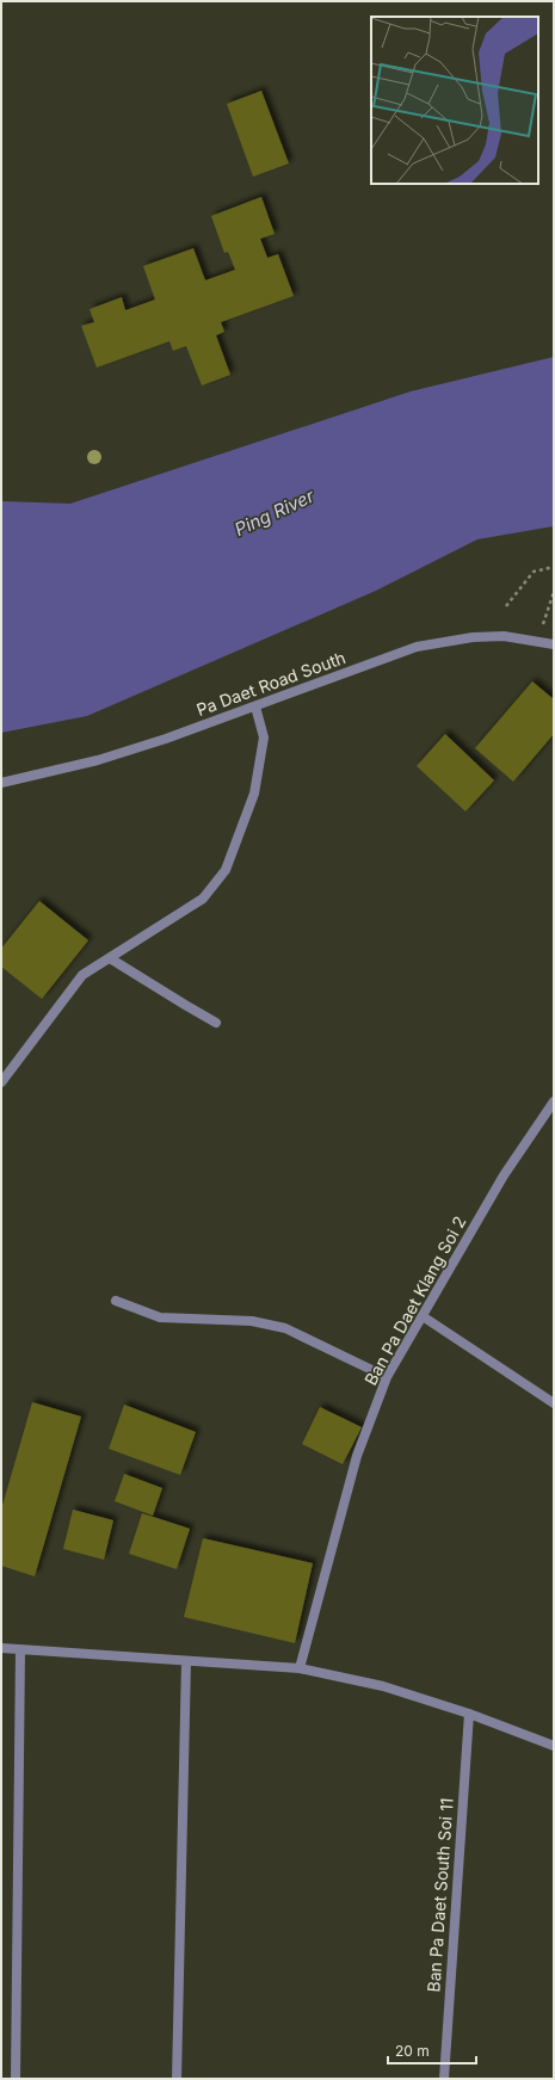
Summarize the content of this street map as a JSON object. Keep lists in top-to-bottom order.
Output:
{
  "streets": {
    "street": ["Pa Daet Road South", "Ban Pa Daet Klang Soi 2", "Ban Pa Daet South Soi 11"]
  },
  "water": ["Ping River"],
  "scale_bar": "20 m"
}
